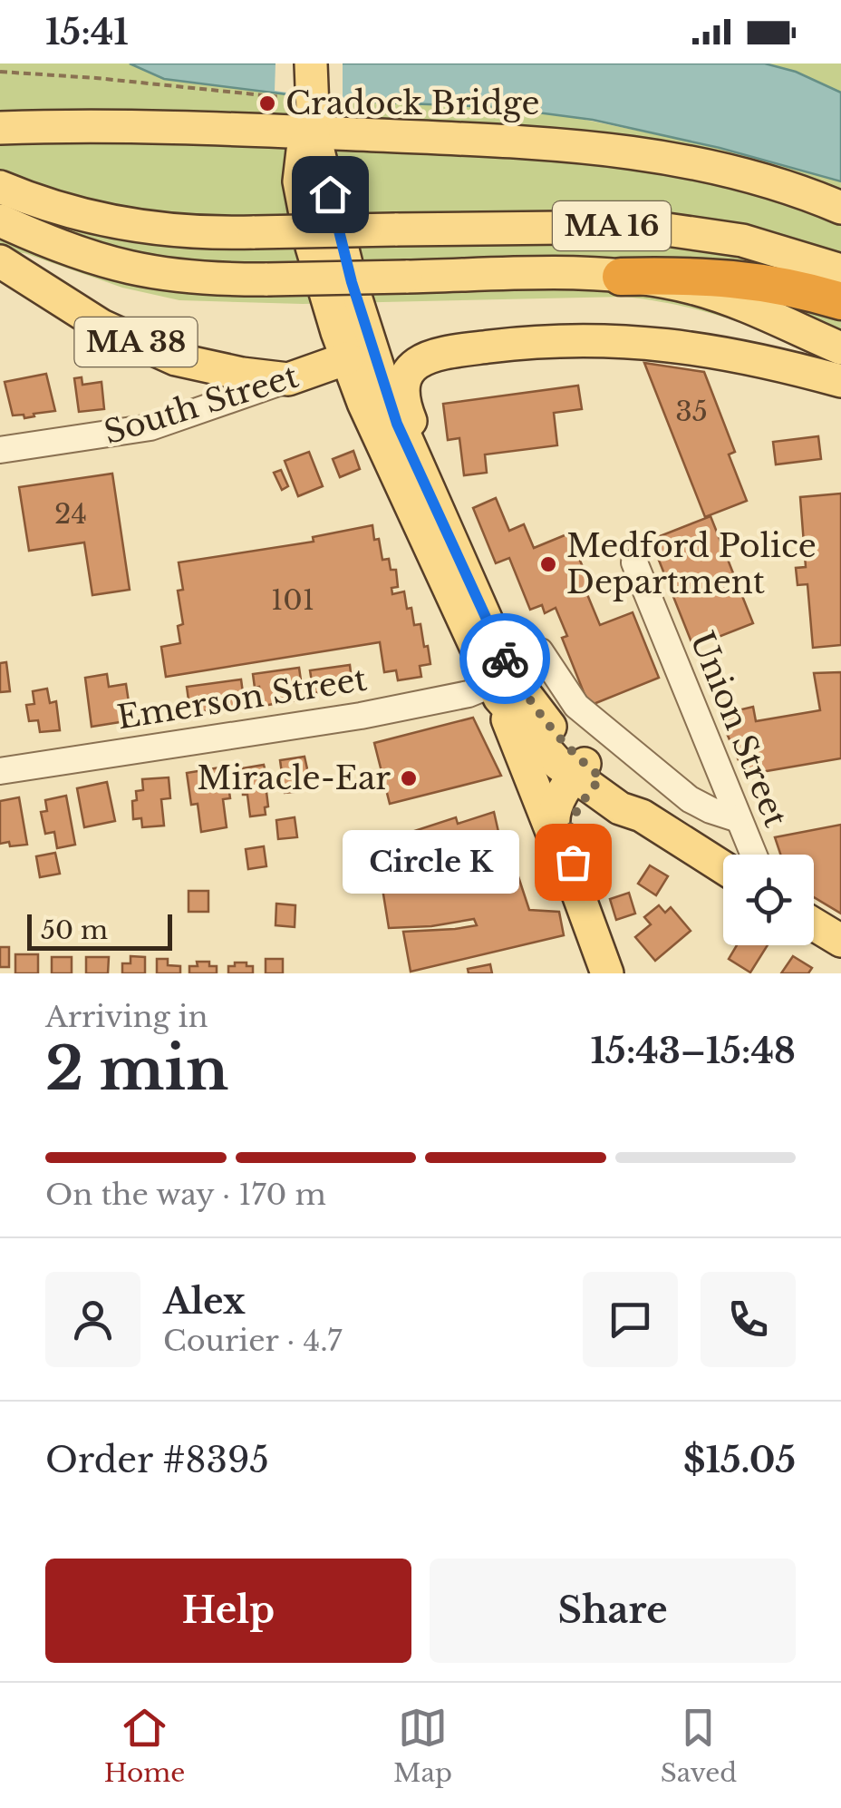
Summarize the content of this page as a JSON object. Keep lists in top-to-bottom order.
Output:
{
  "streets": {
    "main road": ["MA 16", "MA 38", "South Street"],
    "street": ["Emerson Street", "Union Street"]
  },
  "crossings": [
    ["MA 38", "South Street"]
  ],
  "places": [
    "Cradock Bridge",
    "Medford Police Department",
    "Miracle-Ear",
    "Circle K"
  ],
  "house_numbers": ["35", "24", "101"],
  "scale_bar": "50 m",
  "page": {
    "status": "15:41",
    "bubble": "Circle K",
    "scale": "50 m",
    "heading": ["2 min", "Arriving in", "15:43–15:48"],
    "panel": [
      "Alex",
      "Courier · 4.7",
      "Order #8395",
      "$15.05"
    ],
    "bar": "On the way · 170 m",
    "buttons": ["Help", "Share"],
    "tabs": ["Home", "Map", "Saved"]
  }
}
